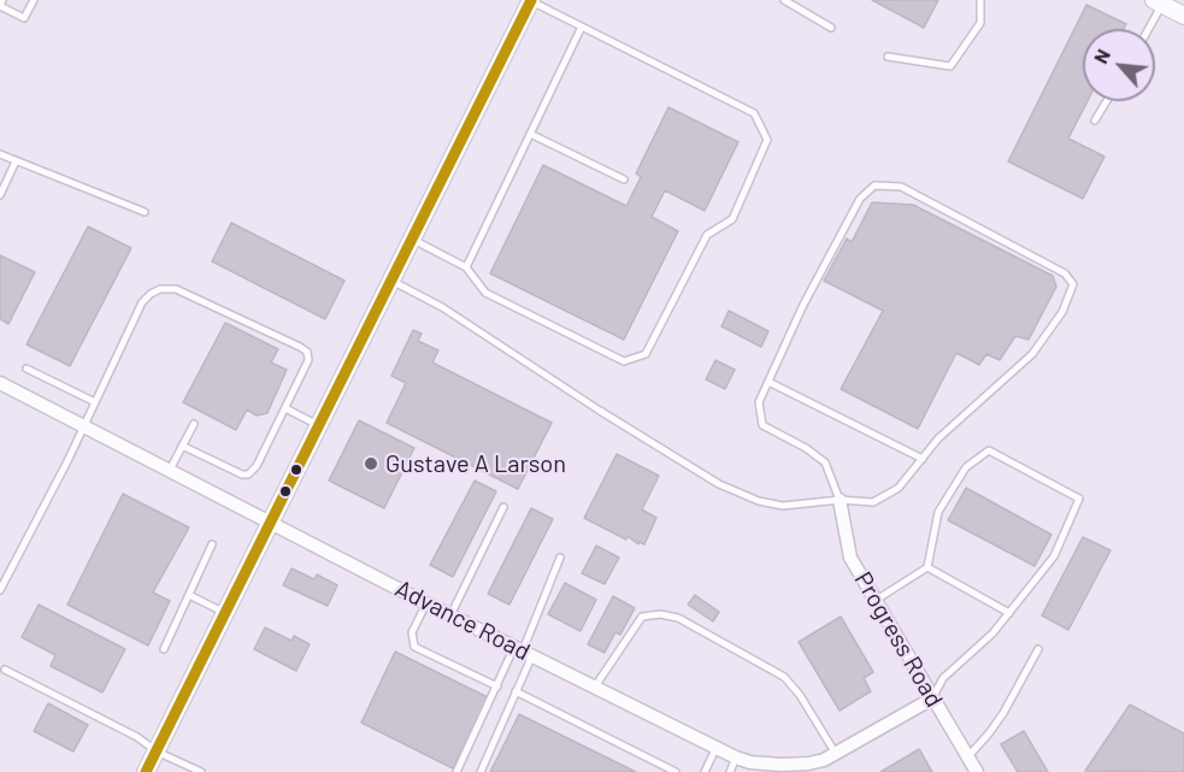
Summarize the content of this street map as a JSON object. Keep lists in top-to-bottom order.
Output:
{
  "streets": {
    "street": ["Advance Road", "Progress Road"]
  },
  "crossings": [
    ["Advance Road", "Progress Road"]
  ],
  "places": ["Gustave A Larson"],
  "north": "top left"
}
